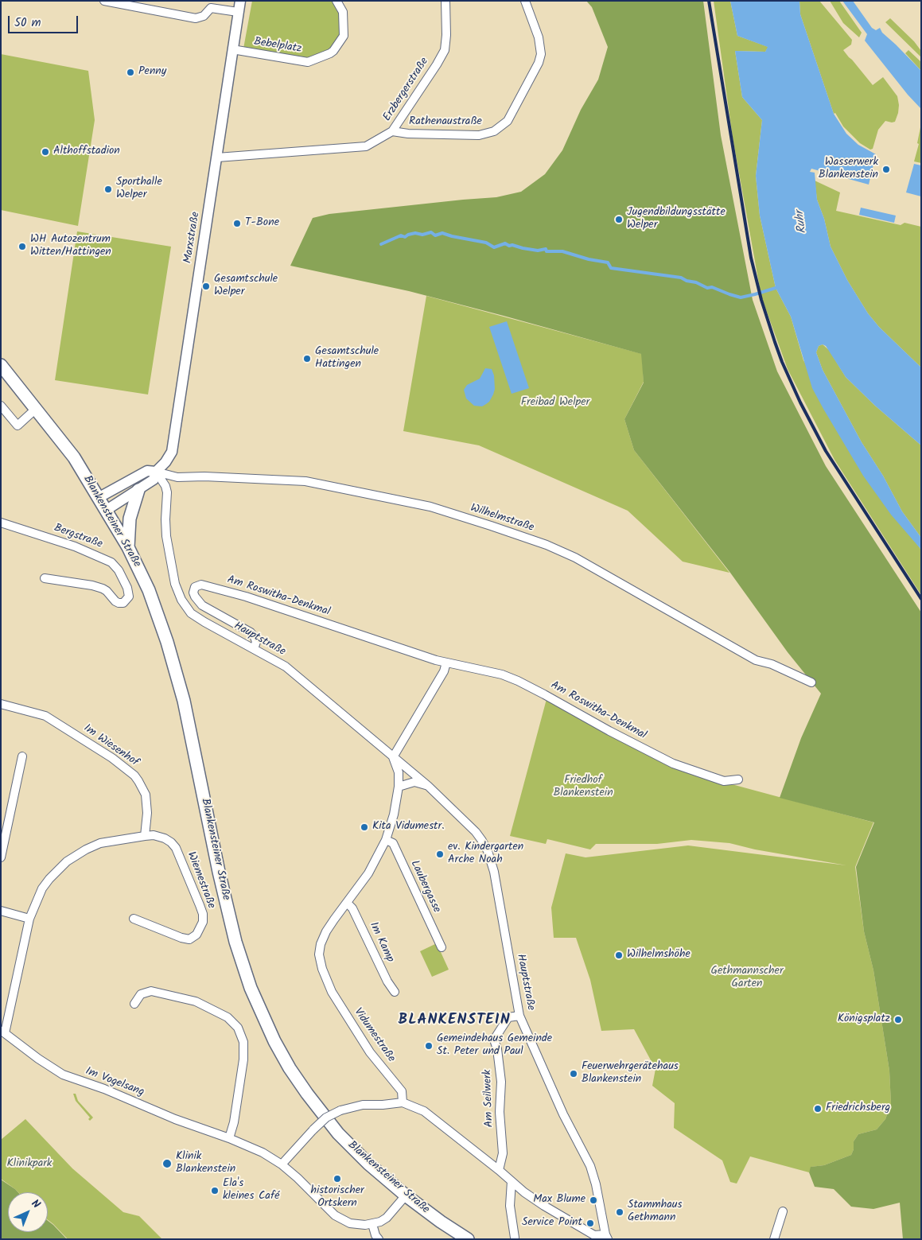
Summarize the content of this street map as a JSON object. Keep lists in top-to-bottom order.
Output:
{
  "streets": {
    "main road": ["Blankensteiner Straße"],
    "street": [
      "Bebelplatz",
      "Erzbergerstraße",
      "Rathenaustraße",
      "Marxstraße",
      "Wilhelmstraße",
      "Bergstraße",
      "Am Roswitha-Denkmal",
      "Hauptstraße",
      "Im Wiesenhof",
      "Wiemestraße",
      "Laubergasse",
      "Im Kamp",
      "Vidumestraße",
      "Im Vogelsang",
      "Am Seilwerk"
    ]
  },
  "crossings": [
    ["Bebelplatz", "Marxstraße"],
    ["Erzbergerstraße", "Rathenaustraße"],
    ["Erzbergerstraße", "Marxstraße"],
    ["Marxstraße", "Wilhelmstraße"],
    ["Marxstraße", "Blankensteiner Straße"],
    ["Marxstraße", "Hauptstraße"],
    ["Wilhelmstraße", "Hauptstraße"],
    ["Blankensteiner Straße", "Im Vogelsang"],
    ["Am Roswitha-Denkmal", "Hauptstraße"],
    ["Hauptstraße", "Vidumestraße"],
    ["Hauptstraße", "Am Seilwerk"],
    ["Im Wiesenhof", "Wiemestraße"],
    ["Laubergasse", "Vidumestraße"],
    ["Im Kamp", "Vidumestraße"]
  ],
  "districts": ["BLANKENSTEIN"],
  "water": ["Ruhr"],
  "parks": [
    "Freibad Welper",
    "Friedhof Blankenstein",
    "Gethmannscher Garten",
    "Klinikpark"
  ],
  "places": [
    "Penny",
    "Althoffstadion",
    "Wasserwerk Blankenstein",
    "Sporthalle Welper",
    "Jugendbildungsstätte Welper",
    "T-Bone",
    "WH Autozentrum Witten/Hattingen",
    "Gesamtschule Welper",
    "Gesamtschule Hattingen",
    "Kita Vidumestr.",
    "ev. Kindergarten Arche Noah",
    "Wilhelmshöhe",
    "Königsplatz",
    "Gemeindehaus Gemeinde St. Peter und Paul",
    "Feuerwehrgerätehaus Blankenstein",
    "Friedrichsberg",
    "Klinik Blankenstein",
    "historischer Ortskern",
    "Ela's kleines Café",
    "Max Blume",
    "Stammhaus Gethmann",
    "Service Point"
  ],
  "scale_bar": "50 m",
  "north": "top right"
}
